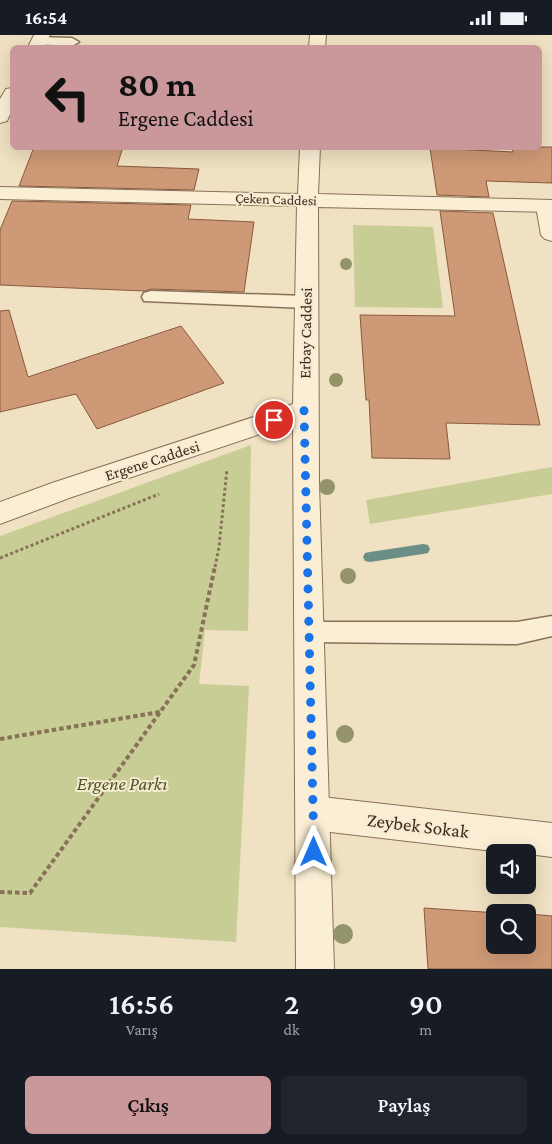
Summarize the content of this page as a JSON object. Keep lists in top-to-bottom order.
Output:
{
  "streets": {
    "street": [
      "Çeken Caddesi",
      "Erbay Caddesi",
      "Ergene Caddesi",
      "Zeybek Sokak"
    ]
  },
  "crossings": [
    ["Çeken Caddesi", "Erbay Caddesi"],
    ["Erbay Caddesi", "Ergene Caddesi"],
    ["Erbay Caddesi", "Zeybek Sokak"]
  ],
  "parks": ["Ergene Parkı"],
  "page": {
    "status": "16:54",
    "turn": ["80 m", "Ergene Caddesi"],
    "eta": [
      "16:56",
      "Varış",
      "2",
      "dk",
      "90",
      "m"
    ],
    "buttons": ["Çıkış", "Paylaş"]
  }
}
